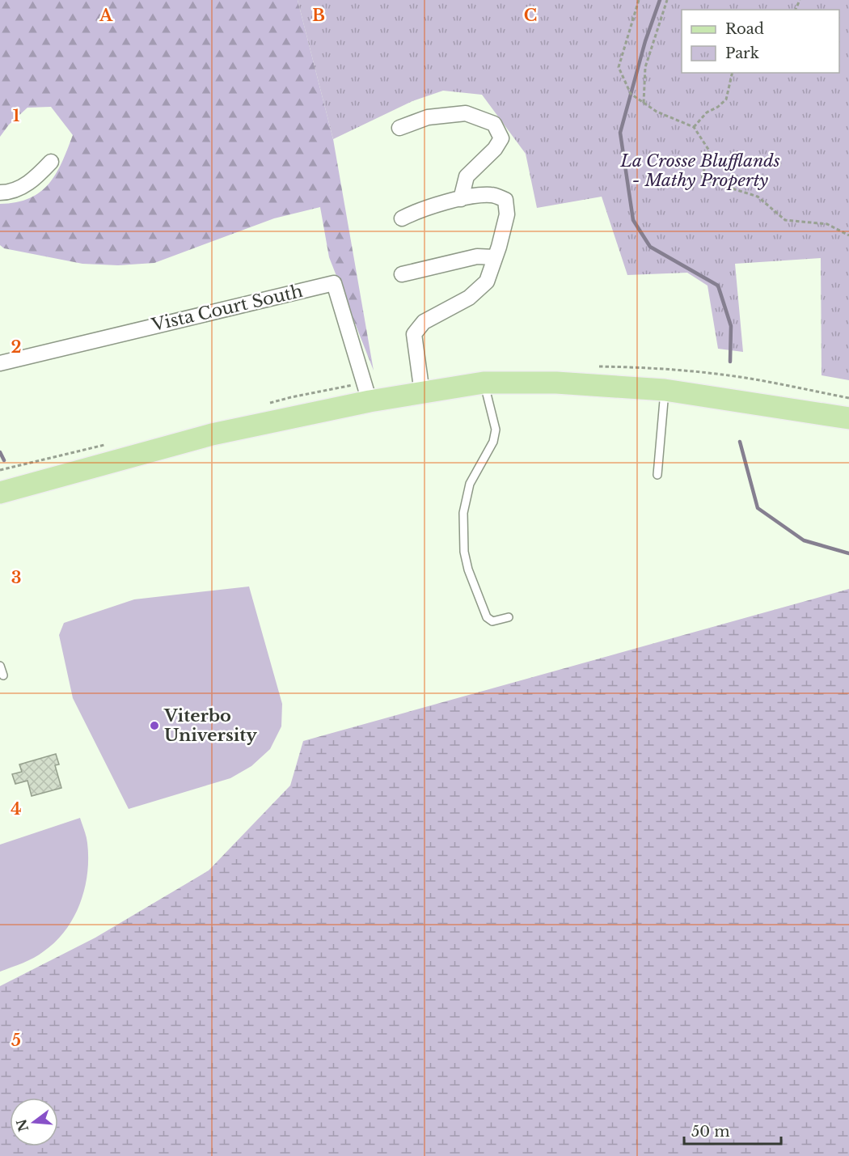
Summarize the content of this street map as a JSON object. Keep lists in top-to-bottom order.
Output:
{
  "streets": {
    "street": ["Vista Court South"]
  },
  "parks": ["La Crosse Blufflands - Mathy Property"],
  "places": ["Viterbo University"],
  "legend": ["Road", "Park"],
  "scale_bar": "50 m",
  "north": "left",
  "grid": {
    "columns": ["A", "B", "C"],
    "rows": [
      "1",
      "2",
      "3",
      "4",
      "5"
    ]
  }
}
